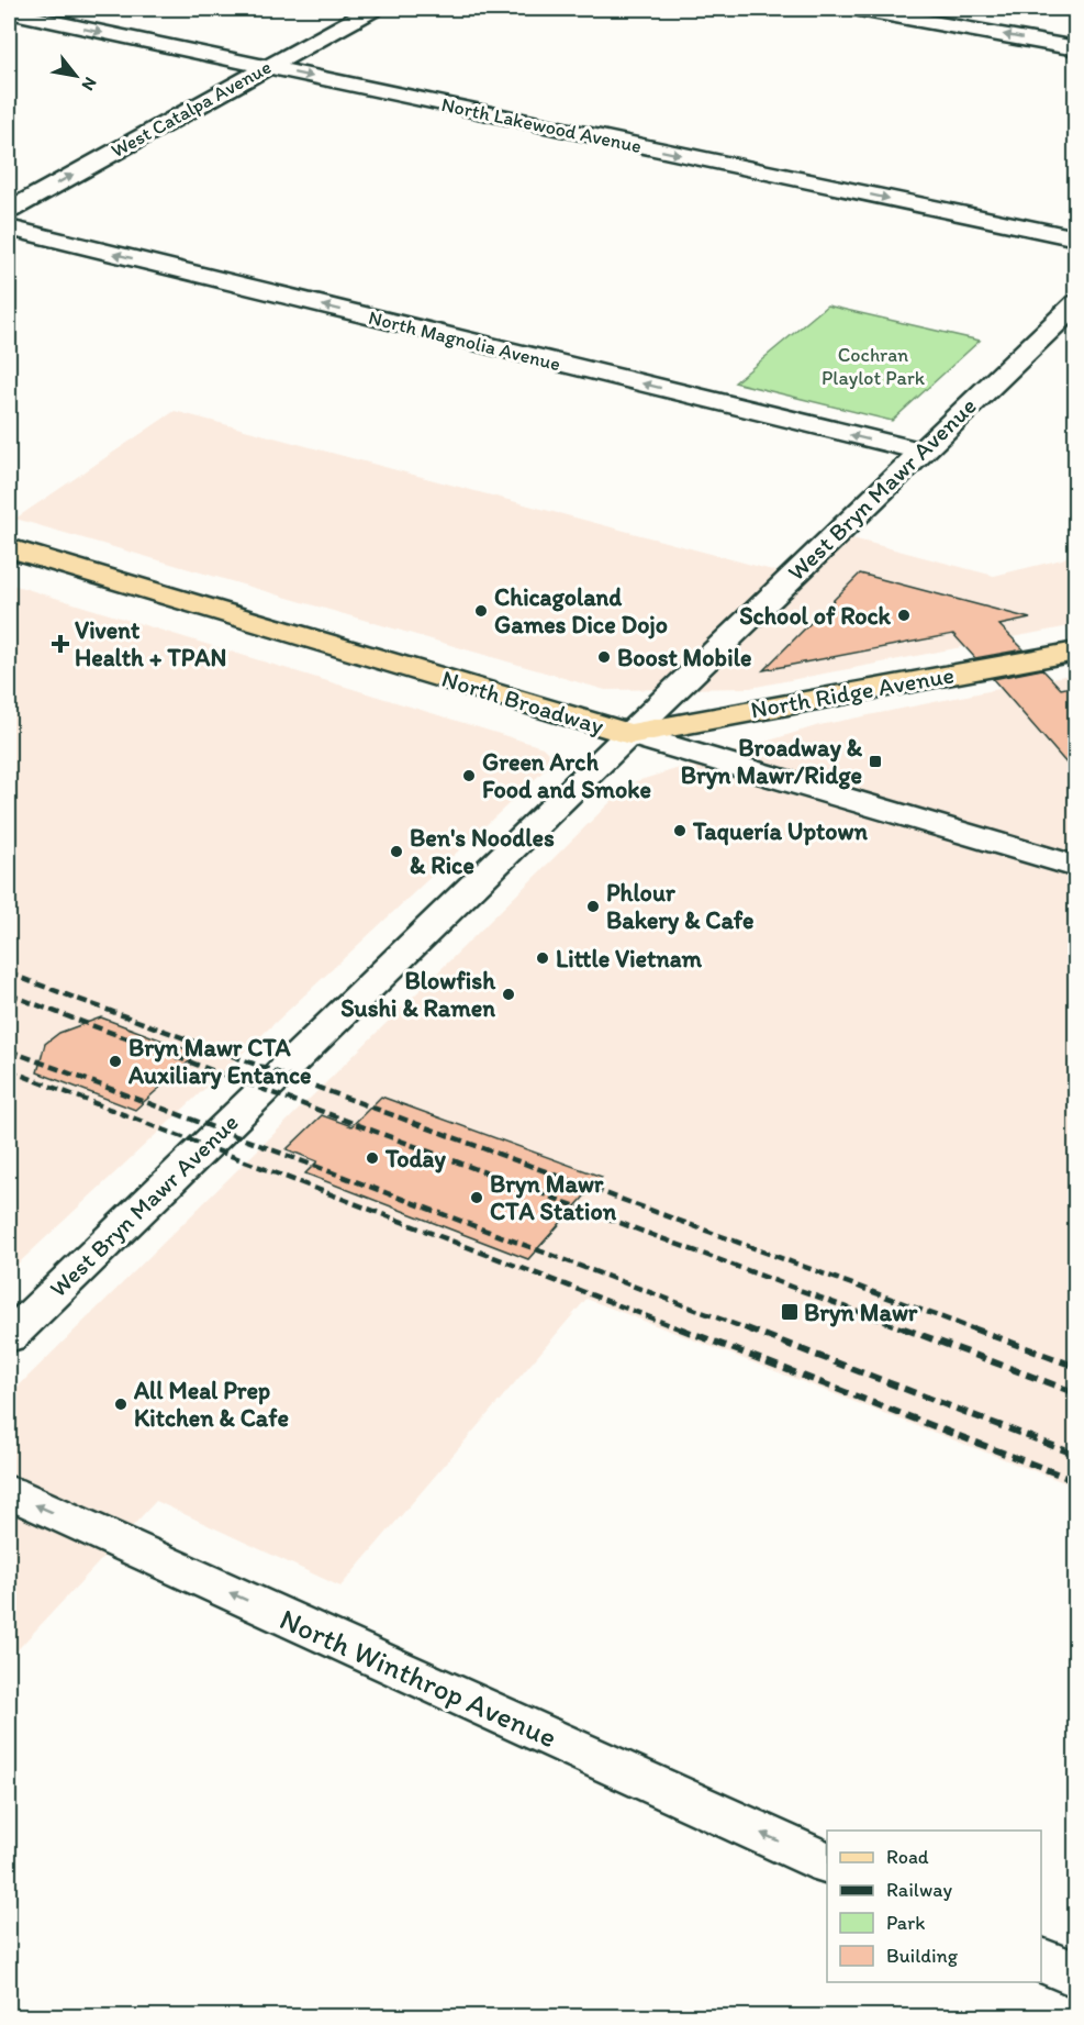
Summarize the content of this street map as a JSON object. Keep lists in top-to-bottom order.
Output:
{
  "streets": {
    "main road": ["North Ridge Avenue", "North Broadway"],
    "street": [
      "West Catalpa Avenue",
      "North Lakewood Avenue",
      "North Magnolia Avenue",
      "West Bryn Mawr Avenue",
      "North Winthrop Avenue"
    ]
  },
  "crossings": [
    ["West Catalpa Avenue", "North Lakewood Avenue"],
    ["North Magnolia Avenue", "West Bryn Mawr Avenue"],
    ["West Bryn Mawr Avenue", "North Ridge Avenue"],
    ["West Bryn Mawr Avenue", "North Broadway"],
    ["North Ridge Avenue", "North Broadway"]
  ],
  "one_way": [
    "West Catalpa Avenue",
    "North Lakewood Avenue",
    "North Magnolia Avenue",
    "North Winthrop Avenue"
  ],
  "parks": ["Cochran Playlot Park"],
  "places": {
    "other": [
      "Chicagoland Games Dice Dojo",
      "School of Rock",
      "Boost Mobile",
      "Green Arch Food and Smoke",
      "Taquería Uptown",
      "Ben's Noodles & Rice",
      "Phlour Bakery & Cafe",
      "Little Vietnam",
      "Blowfish Sushi & Ramen",
      "Bryn Mawr CTA Auxiliary Entance",
      "Today",
      "Bryn Mawr CTA Station",
      "All Meal Prep Kitchen & Cafe"
    ],
    "health": ["Vivent Health + TPAN"],
    "transit": ["Broadway & Bryn Mawr/Ridge", "Bryn Mawr"]
  },
  "legend": [
    "Road",
    "Railway",
    "Park",
    "Building"
  ],
  "north": "bottom right"
}
